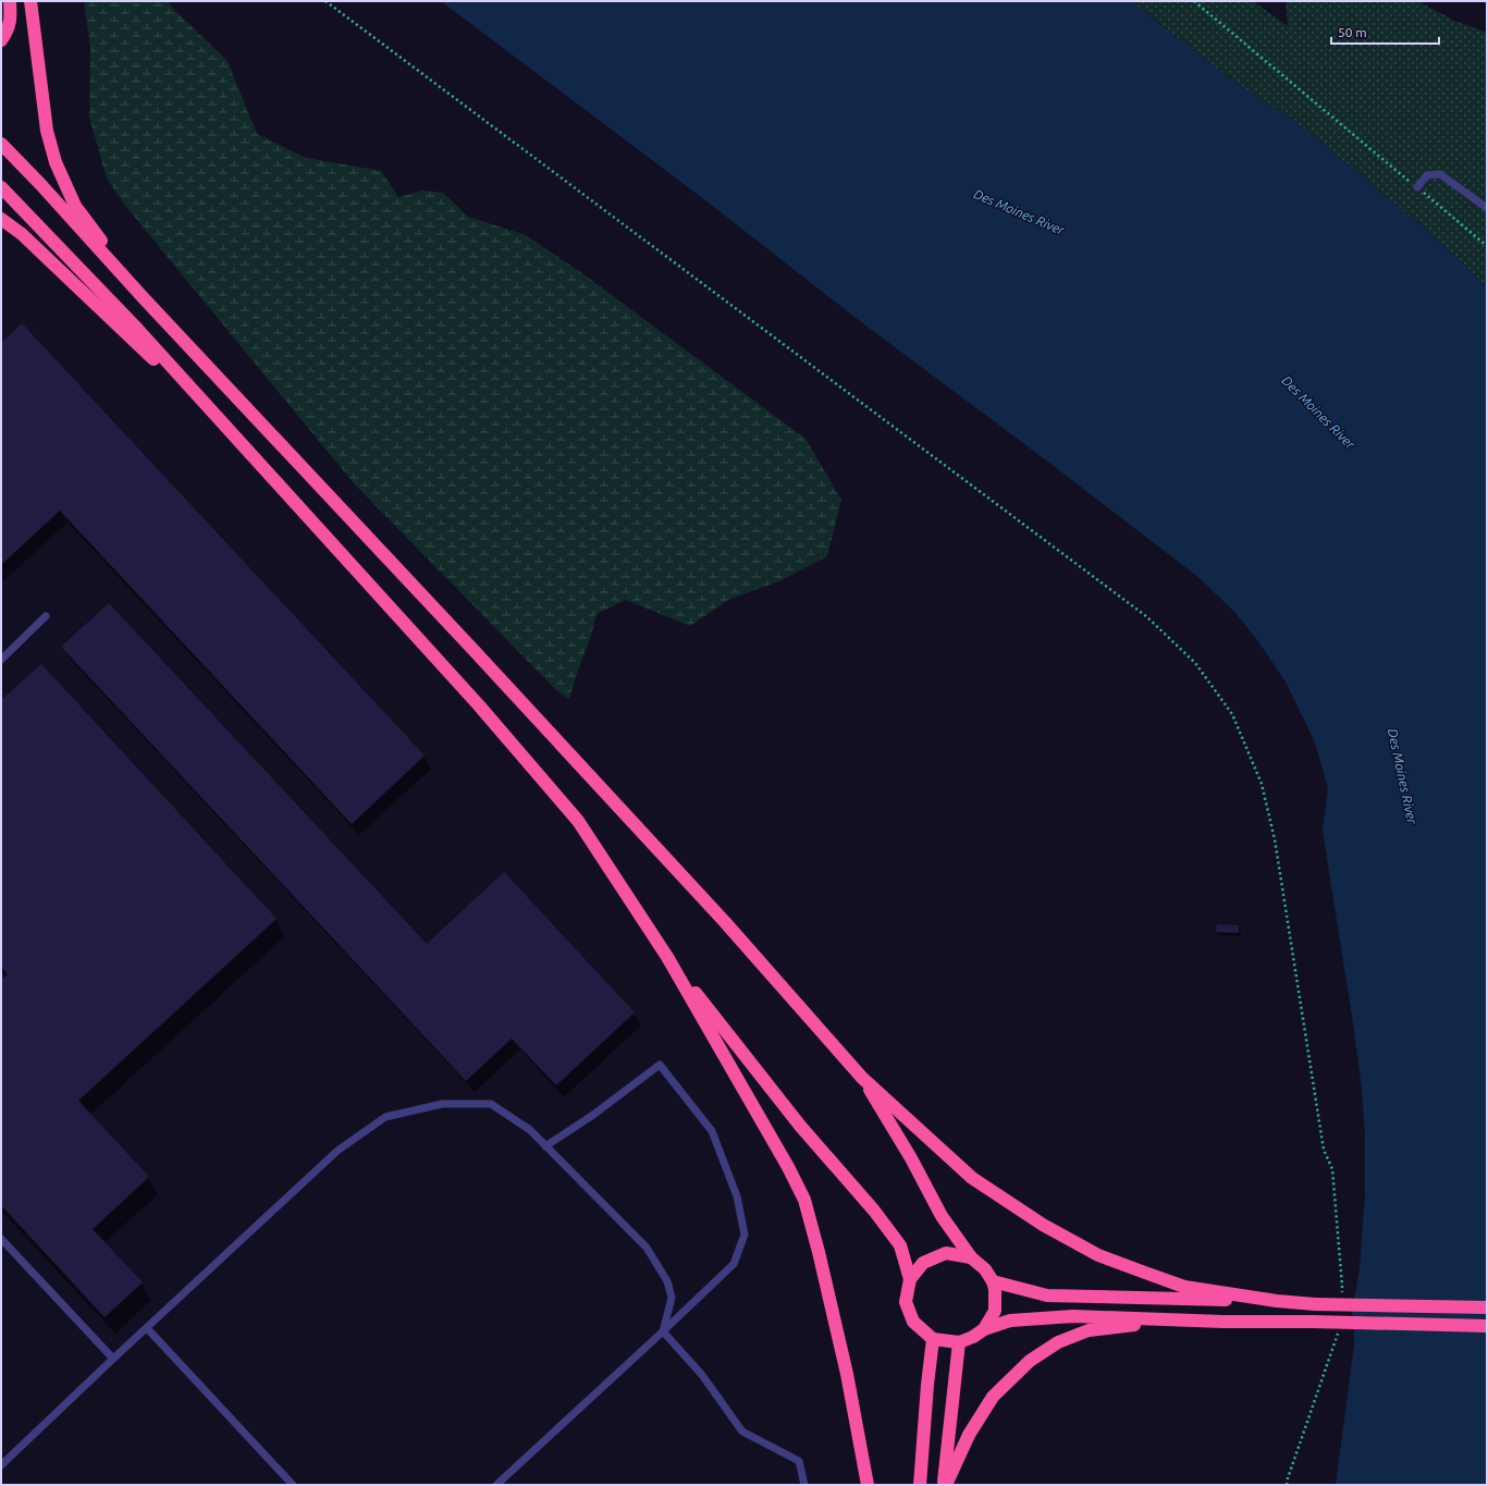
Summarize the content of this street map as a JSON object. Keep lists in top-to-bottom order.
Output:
{
  "water": ["Des Moines River"],
  "scale_bar": "50 m"
}
